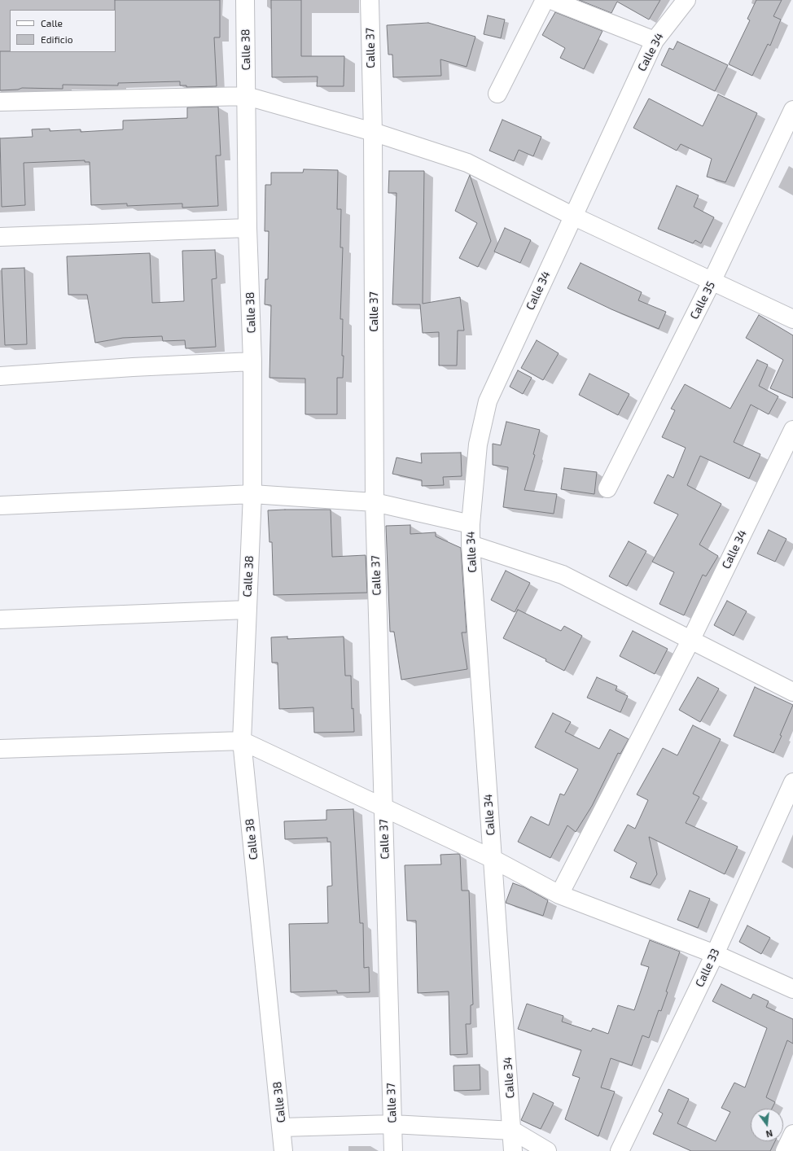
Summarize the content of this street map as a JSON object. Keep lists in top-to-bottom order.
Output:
{
  "streets": {
    "street": [
      "Calle 37",
      "Calle 38",
      "Calle 34",
      "Calle 35",
      "Calle 33"
    ]
  },
  "legend": ["Calle", "Edificio"],
  "north": "bottom"
}
